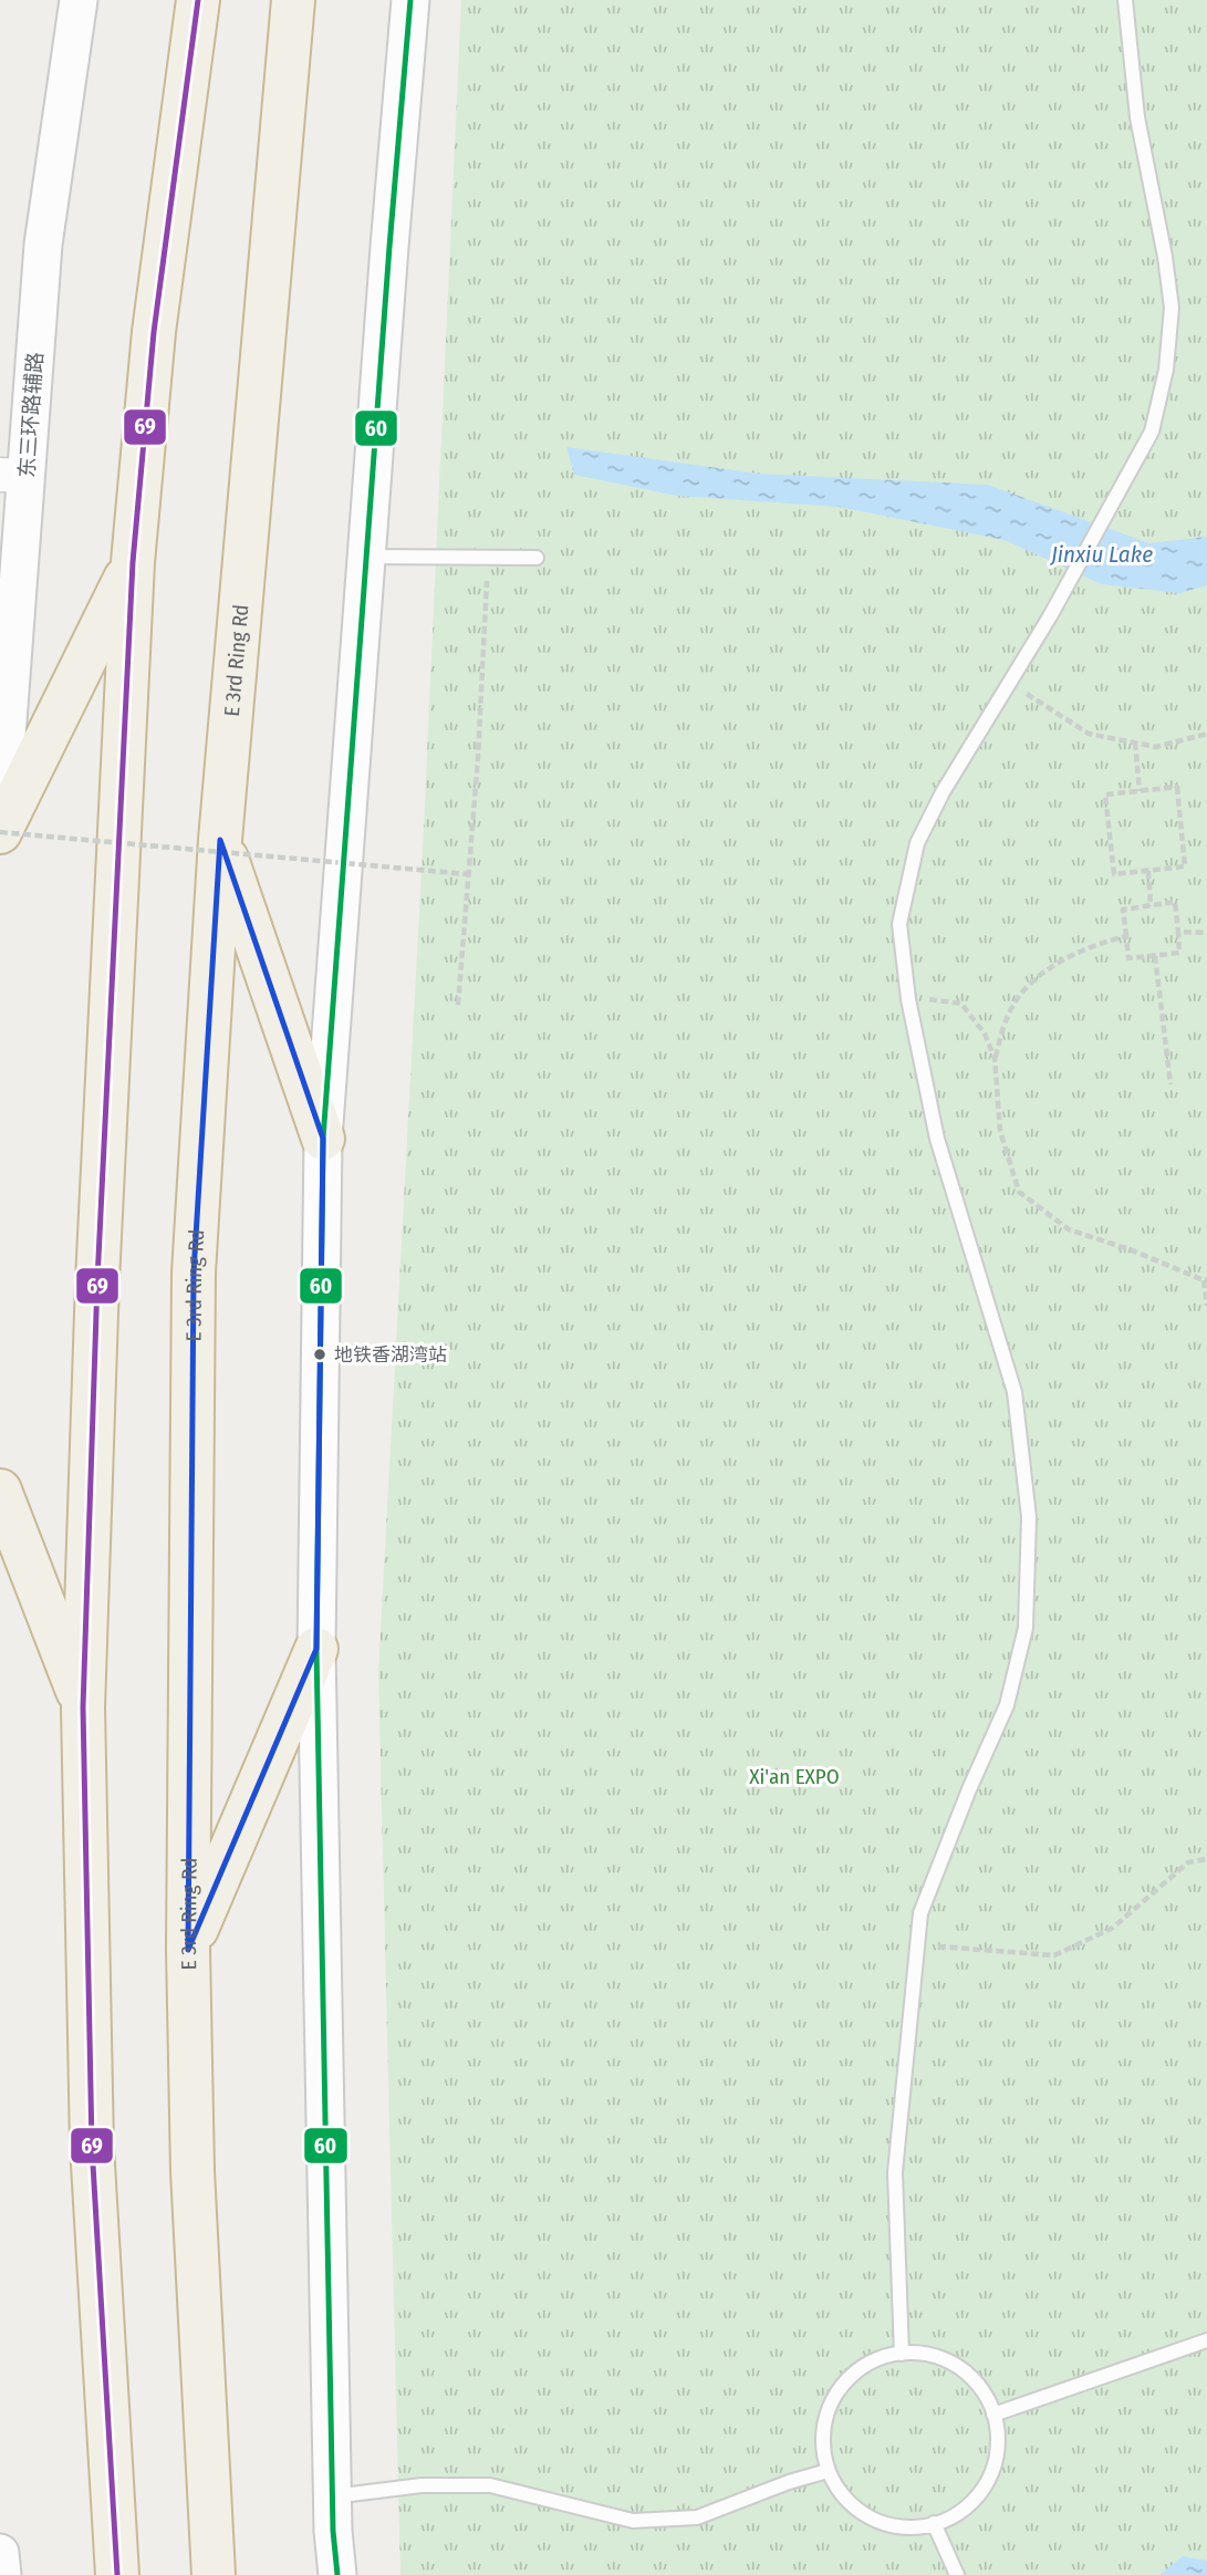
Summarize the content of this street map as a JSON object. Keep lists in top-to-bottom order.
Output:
{
  "streets": {
    "highway": ["E 3rd Ring Rd"],
    "main road": ["东三环路辅路"]
  },
  "water": ["Jinxiu Lake"],
  "parks": ["Xi'an EXPO"],
  "places": ["地铁香湖湾站"],
  "lines": ["transit line 69", "transit line 60"]
}
